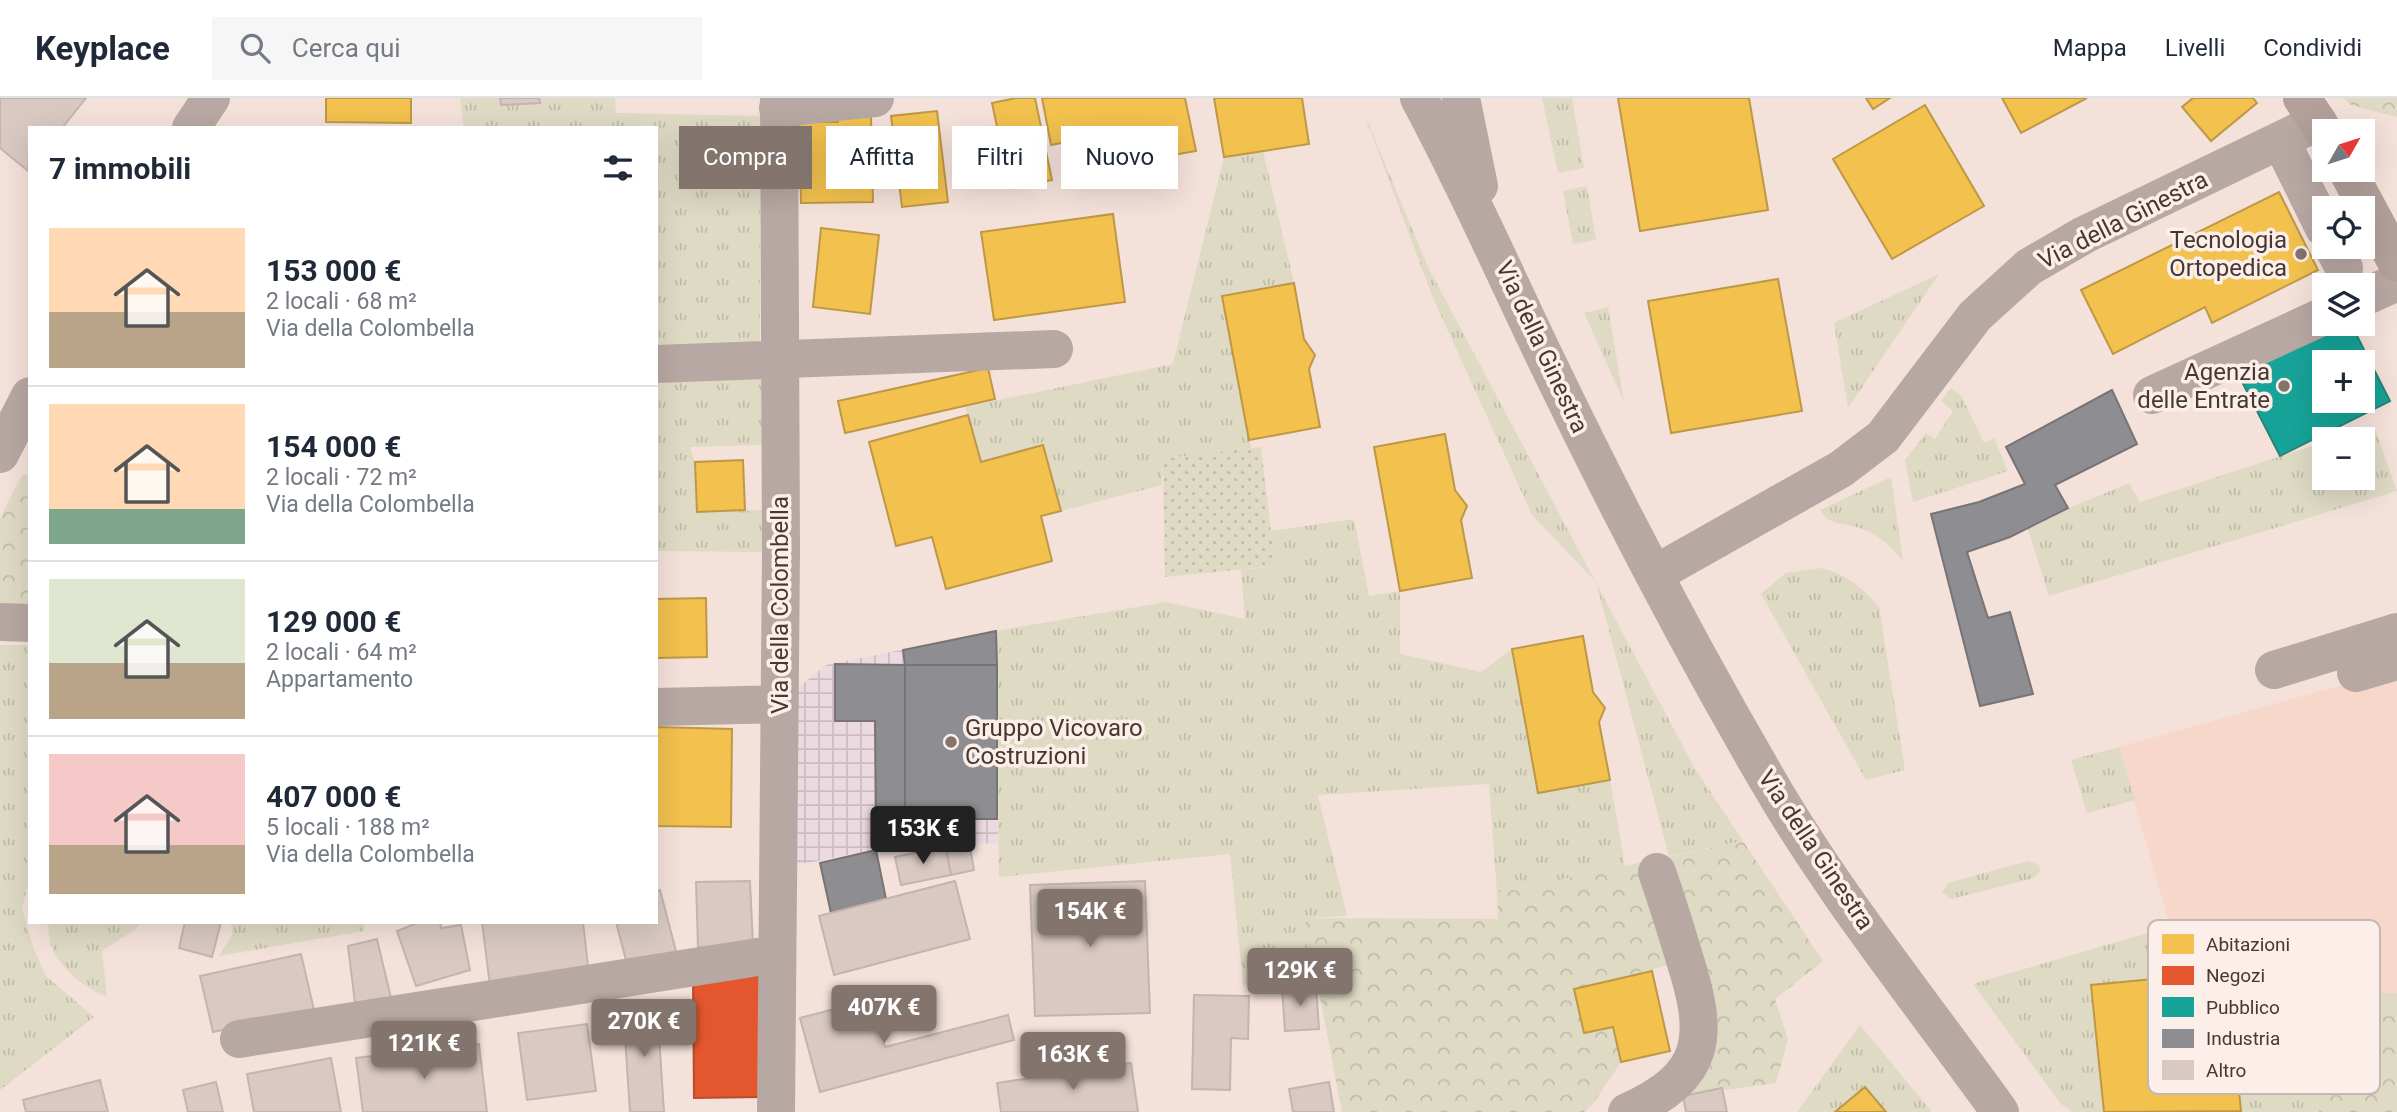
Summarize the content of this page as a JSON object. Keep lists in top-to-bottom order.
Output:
{
  "streets": {
    "street": ["Via della Ginestra", "Via della Colombella"]
  },
  "places": ["Tecnologia Ortopedica", "Agenzia delle Entrate", "Gruppo Vicovaro Costruzioni"],
  "legend": [
    "Abitazioni",
    "Negozi",
    "Pubblico",
    "Industria",
    "Altro"
  ],
  "north": "top right",
  "page": {
    "header": "Keyplace",
    "search": "Cerca qui",
    "nav": ["Mappa", "Livelli", "Condividi"],
    "map_buttons": ["+", "−"],
    "chip": [
      "Compra",
      "Affitta",
      "Filtri",
      "Nuovo"
    ],
    "heading": "7 immobili",
    "list": [
      {
        "name": "153 000 €",
        "note": "2 locali · 68 m² · Via della Colombella"
      },
      {
        "name": "154 000 €",
        "note": "2 locali · 72 m² · Via della Colombella"
      },
      {
        "name": "129 000 €",
        "note": "2 locali · 64 m² · Appartamento"
      },
      {
        "name": "407 000 €",
        "note": "5 locali · 188 m² · Via della Colombella"
      }
    ],
    "price": [
      "153K €",
      "154K €",
      "129K €",
      "407K €",
      "270K €",
      "121K €",
      "163K €"
    ]
  }
}
